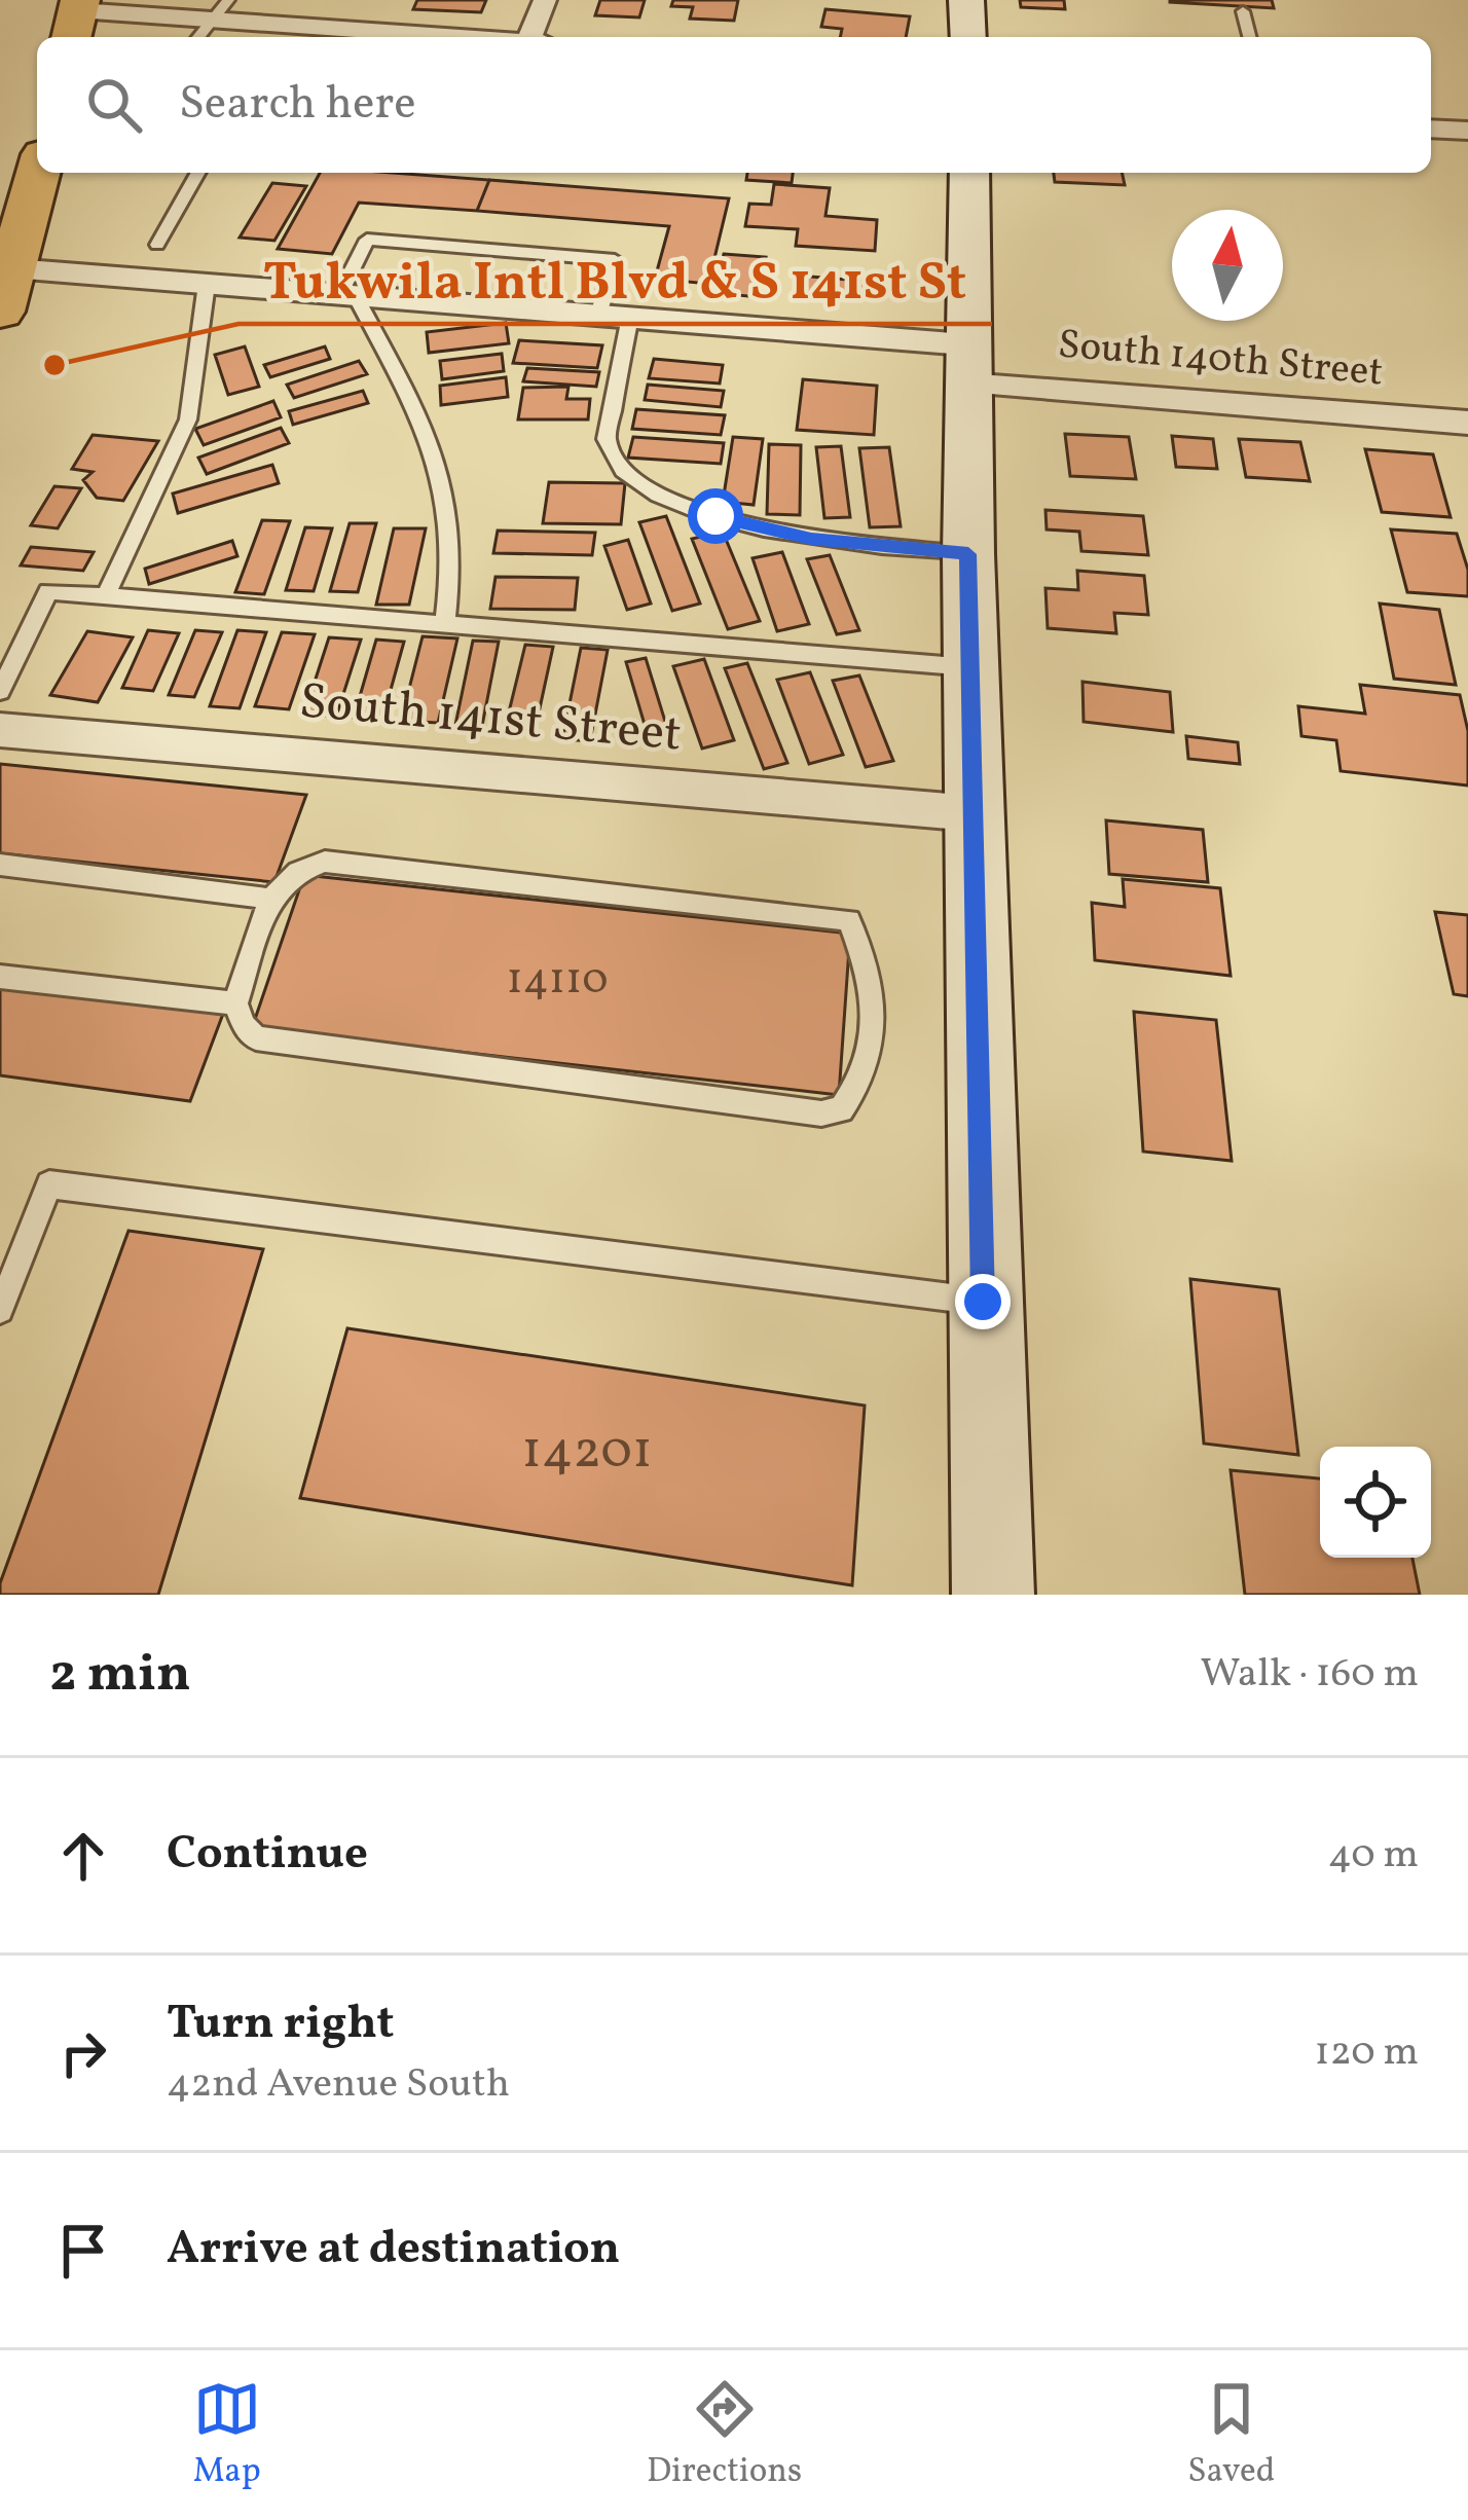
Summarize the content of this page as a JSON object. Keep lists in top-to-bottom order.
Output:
{
  "streets": {
    "street": ["South 140th Street", "South 141st Street"]
  },
  "places": ["Tukwila Intl Blvd & S 141st St"],
  "house_numbers": ["14110", "14201"],
  "north": "top",
  "page": {
    "search": "Search here",
    "heading": ["2 min", "Walk · 160 m"],
    "list": [
      ["Continue", "40 m"],
      ["Turn right", "42nd Avenue South", "120 m"],
      "Arrive at destination"
    ],
    "nav": ["Map", "Directions", "Saved"]
  }
}
